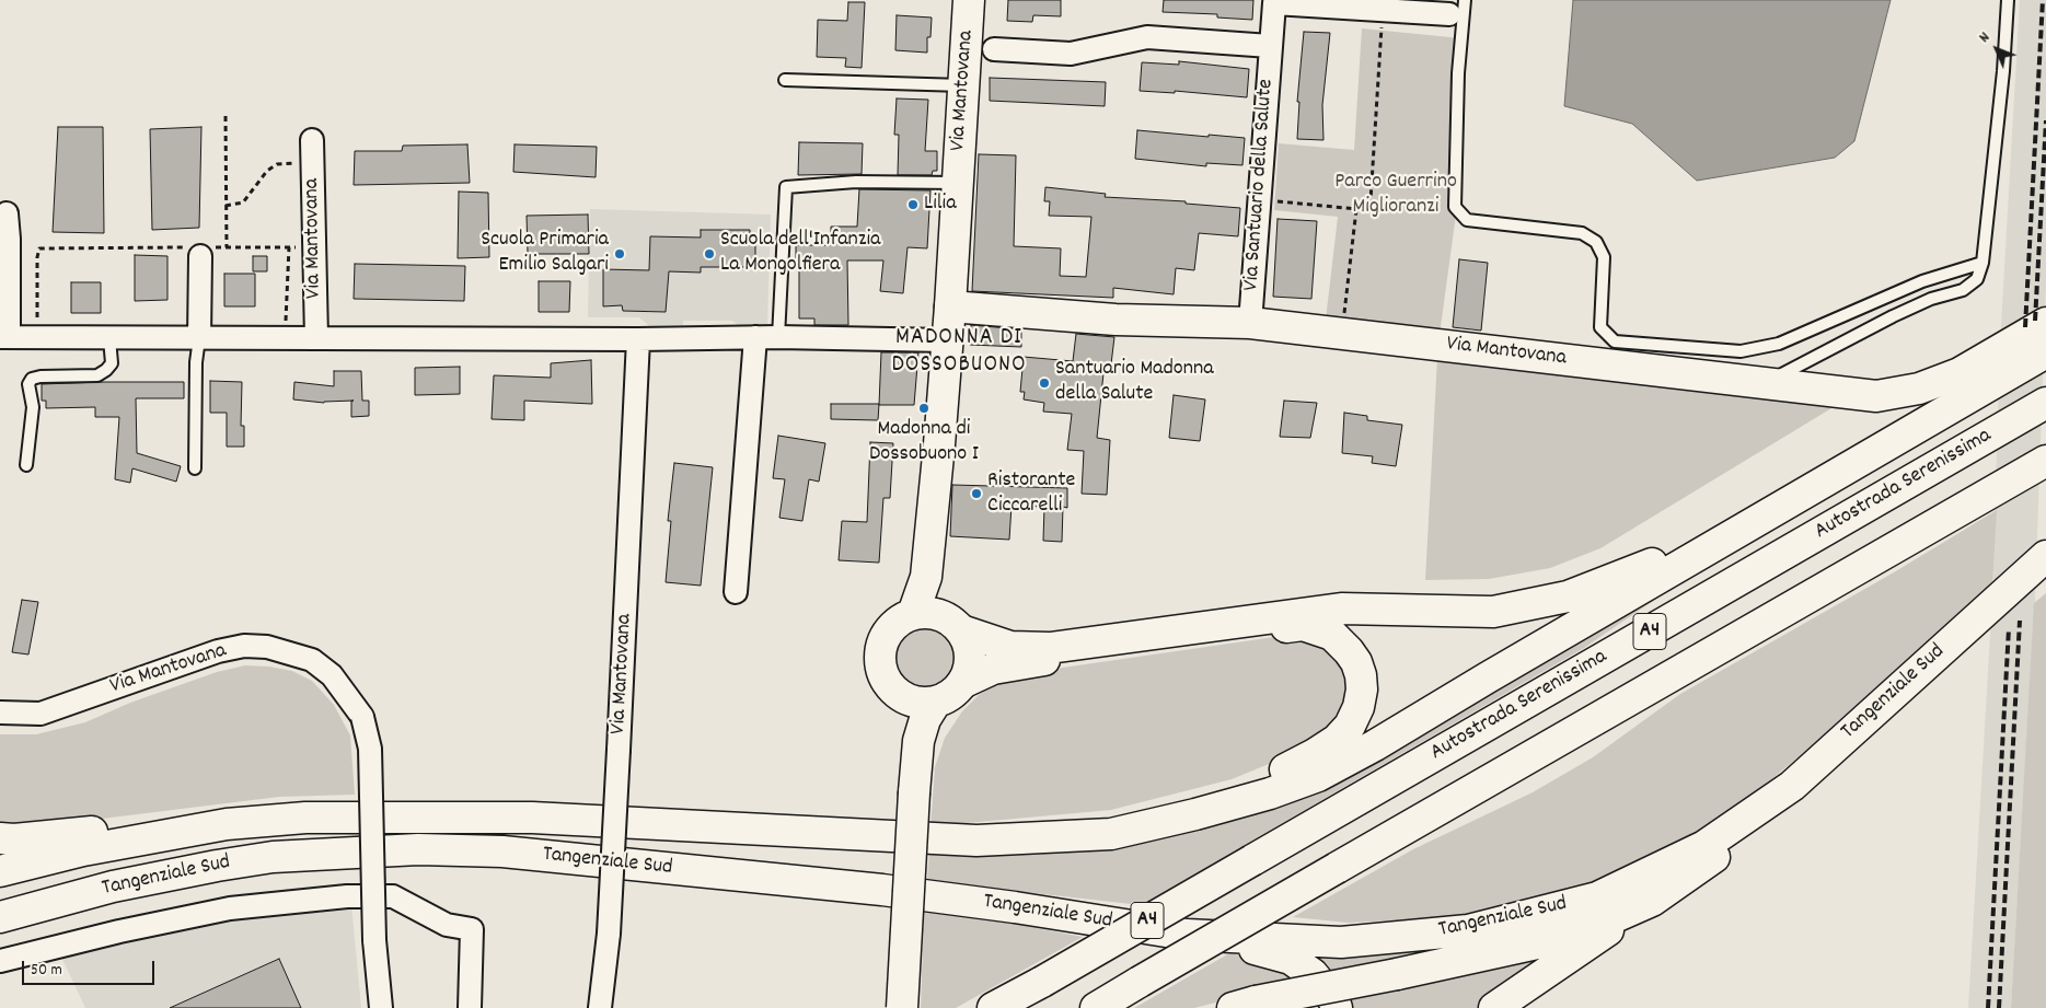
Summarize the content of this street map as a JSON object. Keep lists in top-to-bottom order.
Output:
{
  "streets": {
    "main road": [
      "Via Mantovana",
      "Autostrada Serenissima",
      "A4",
      "Tangenziale Sud"
    ],
    "street": ["Via Santuario della Salute"]
  },
  "crossings": [
    ["Via Mantovana", "Via Santuario della Salute"]
  ],
  "districts": ["MADONNA DI DOSSOBUONO"],
  "parks": ["Parco Guerrino Miglioranzi"],
  "places": [
    "Lilia",
    "Scuola Primaria Emilio Salgari",
    "Scuola dell'Infanzia La Mongolfiera",
    "Santuario Madonna della Salute",
    "Madonna di Dossobuono I",
    "Ristorante Ciccarelli"
  ],
  "scale_bar": "50 m",
  "north": "top left"
}
